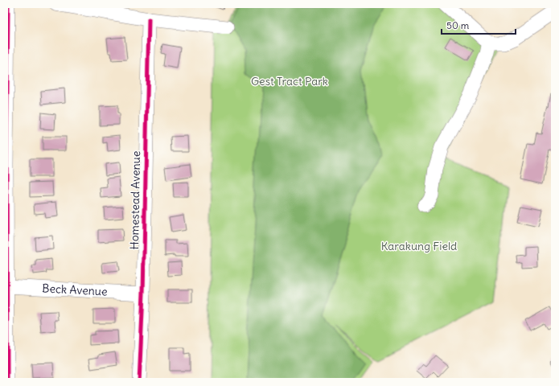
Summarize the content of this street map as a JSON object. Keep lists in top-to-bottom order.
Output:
{
  "streets": {
    "street": ["Homestead Avenue", "Beck Avenue"]
  },
  "crossings": [
    ["Homestead Avenue", "Beck Avenue"]
  ],
  "parks": ["Gest Tract Park", "Karakung Field"],
  "scale_bar": "50 m"
}
